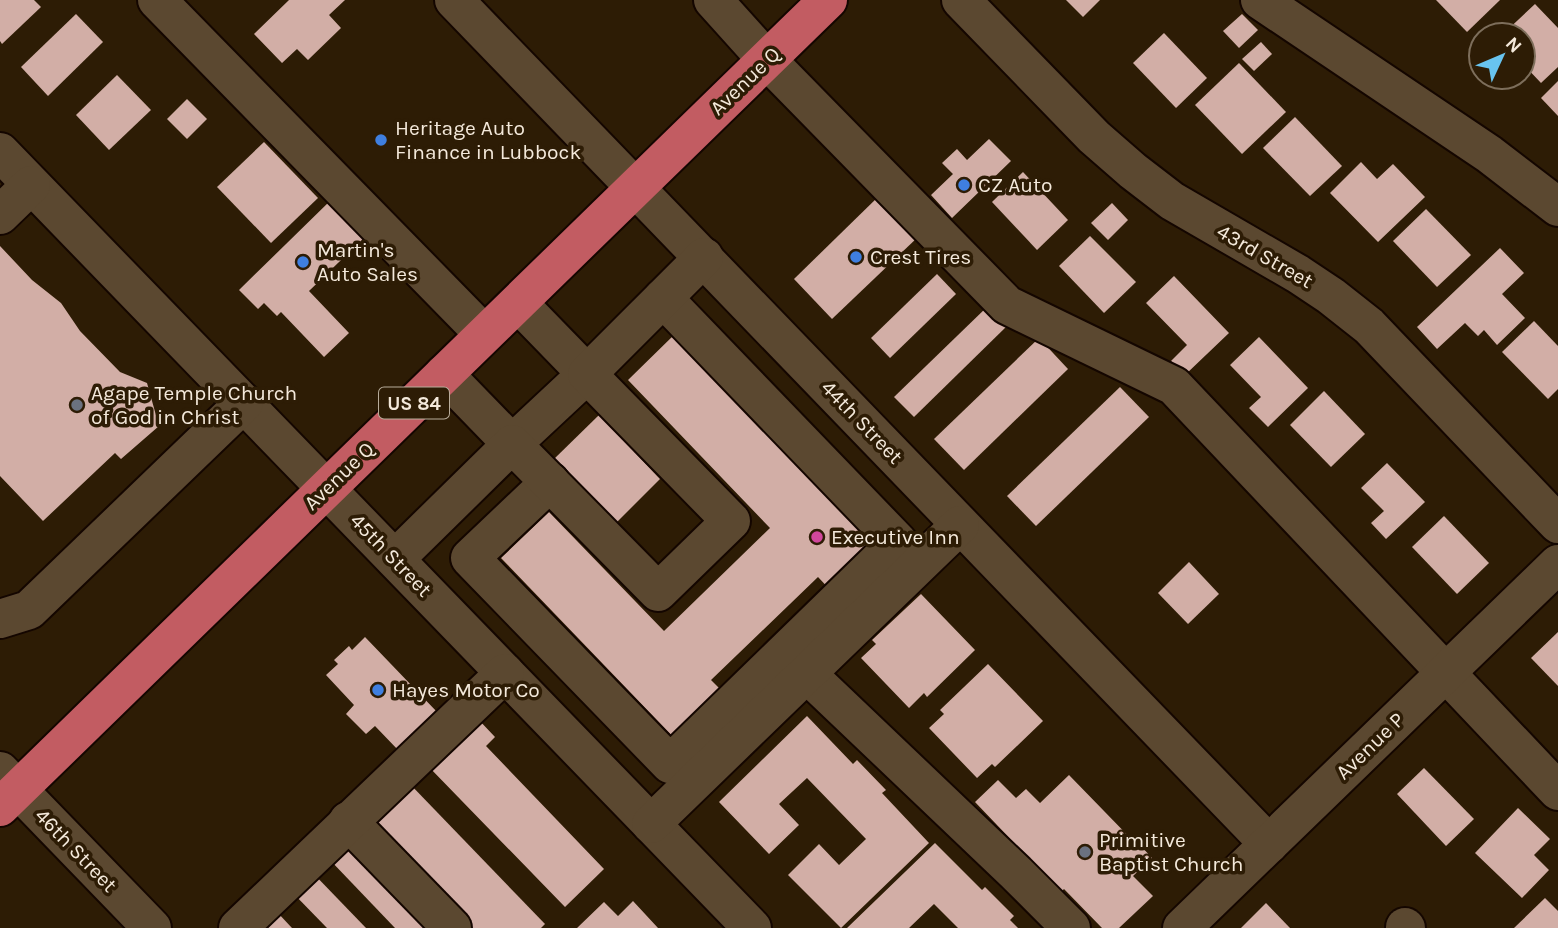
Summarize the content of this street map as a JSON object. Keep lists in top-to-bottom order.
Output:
{
  "streets": {
    "highway": ["Avenue Q", "US 84"],
    "street": [
      "43rd Street",
      "44th Street",
      "45th Street",
      "Avenue P",
      "46th Street"
    ]
  },
  "crossings": [
    ["Avenue Q", "44th Street"],
    ["Avenue Q", "45th Street"],
    ["Avenue Q", "46th Street"],
    ["44th Street", "Avenue P"]
  ],
  "places": [
    "Heritage Auto Finance in Lubbock",
    "CZ Auto",
    "Crest Tires",
    "Martin's Auto Sales",
    "Agape Temple Church of God in Christ",
    "Executive Inn",
    "Hayes Motor Co",
    "Primitive Baptist Church"
  ],
  "north": "top right"
}
